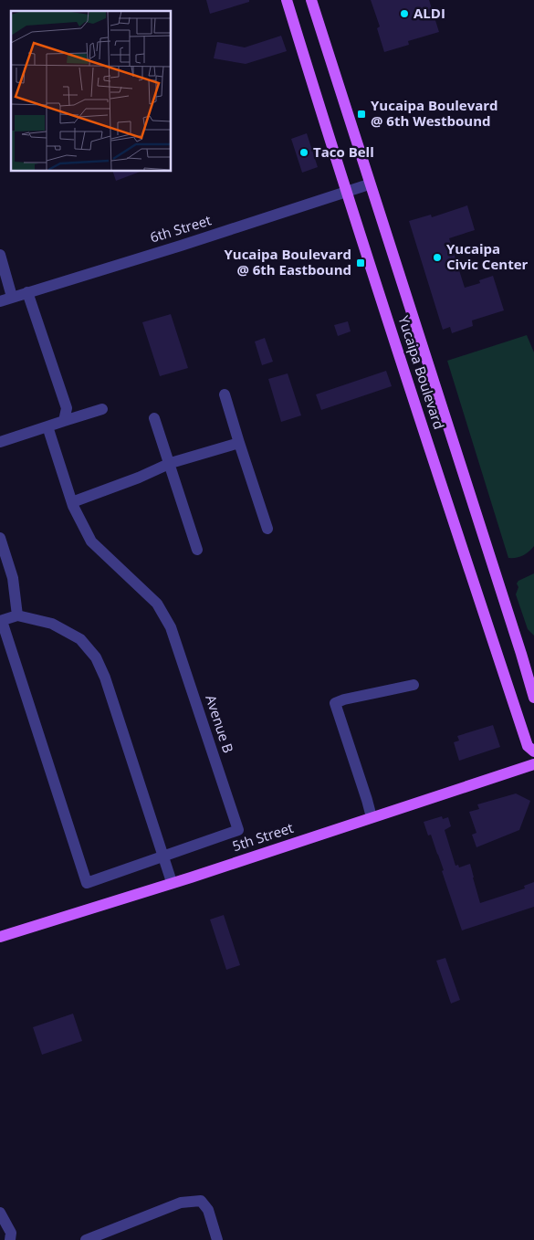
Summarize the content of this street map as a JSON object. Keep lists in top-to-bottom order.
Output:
{
  "streets": {
    "main road": ["Yucaipa Boulevard", "5th Street"],
    "street": ["6th Street", "Avenue B"]
  },
  "crossings": [
    ["6th Street", "Yucaipa Boulevard"]
  ],
  "places": {
    "other": ["ALDI", "Taco Bell", "Yucaipa Civic Center"],
    "transit": ["Yucaipa Boulevard @ 6th Westbound", "Yucaipa Boulevard @ 6th Eastbound"]
  }
}
